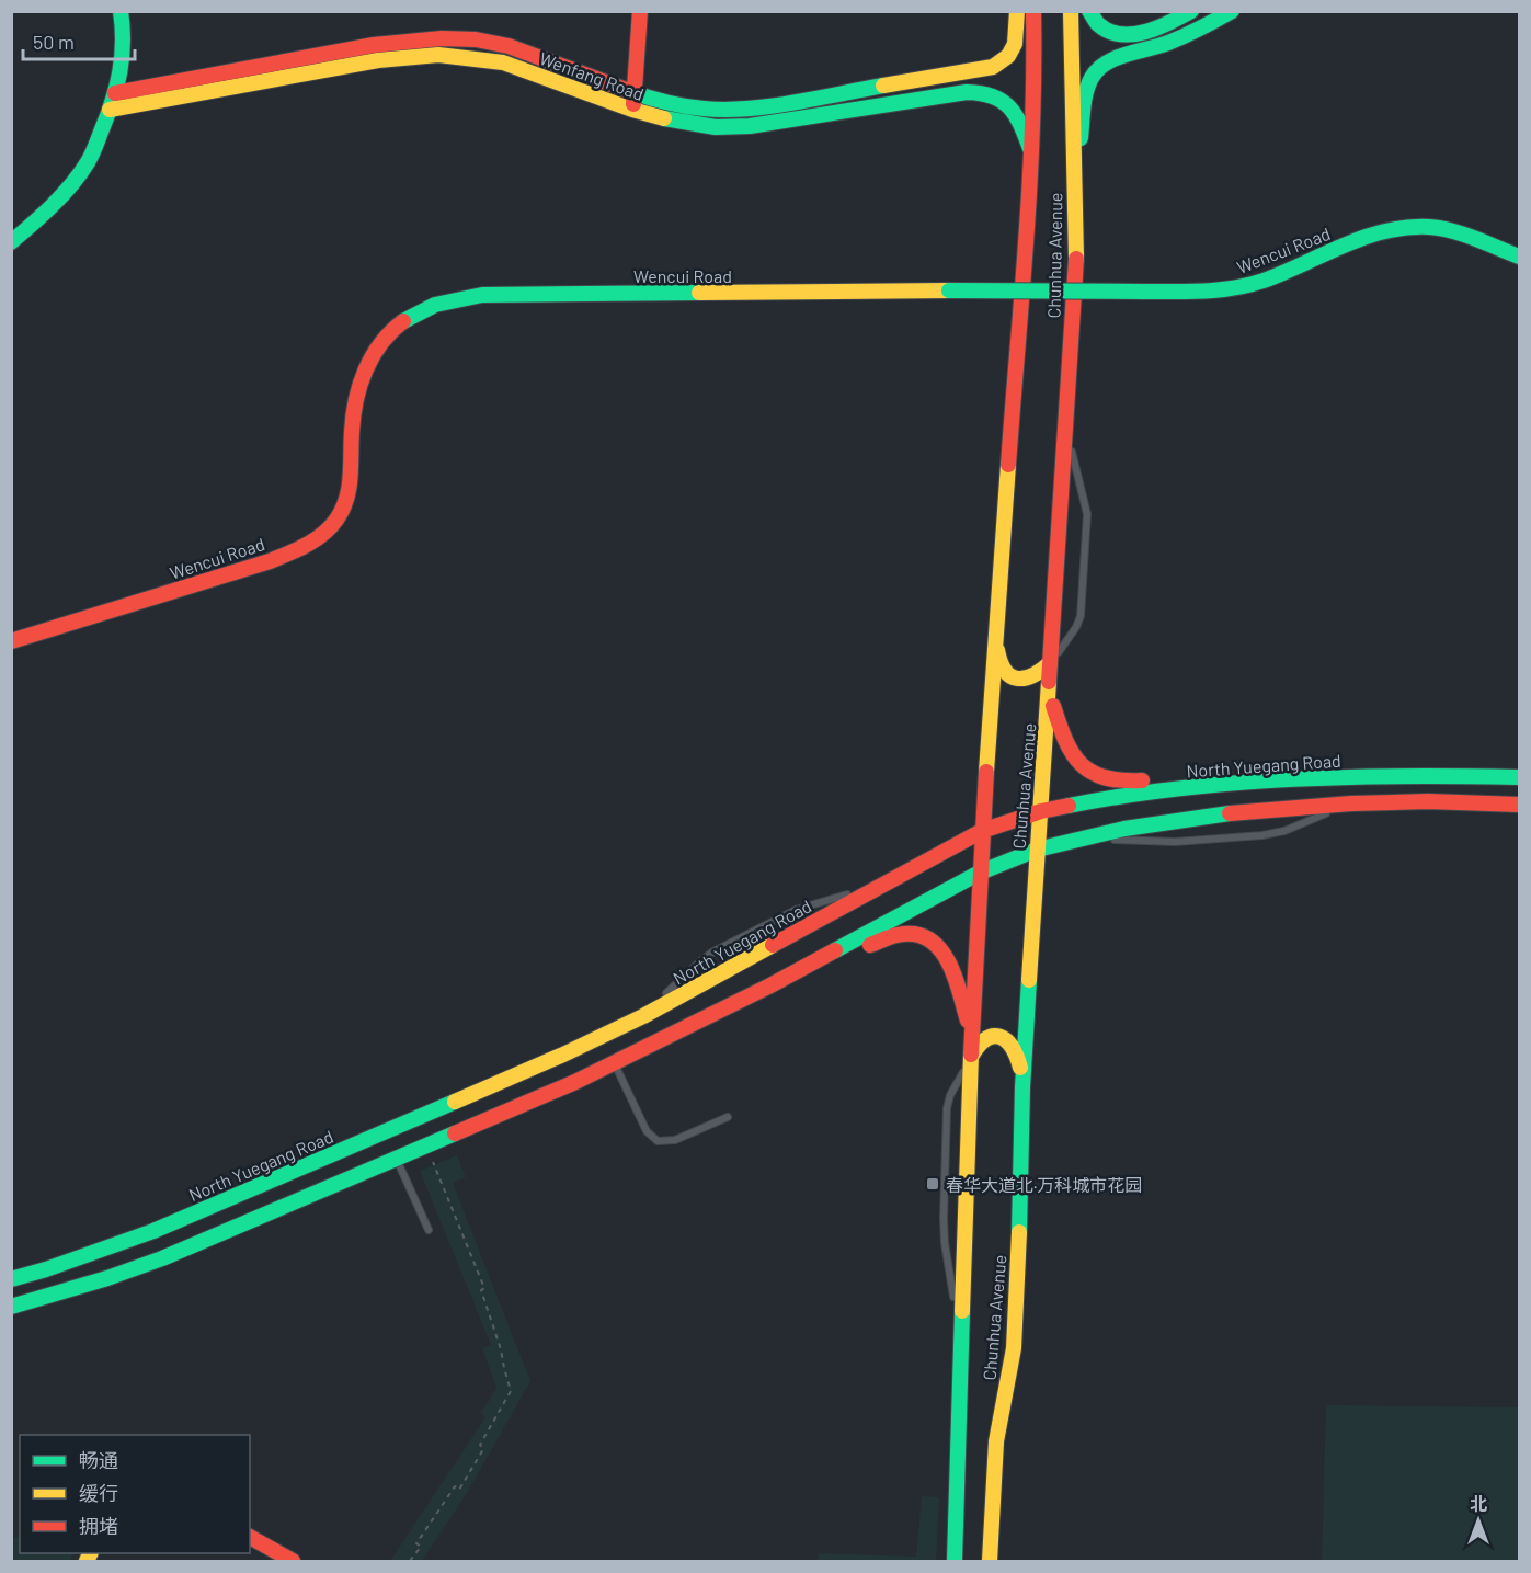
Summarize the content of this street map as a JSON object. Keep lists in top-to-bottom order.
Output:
{
  "streets": {
    "main road": [
      "Wenfang Road",
      "Wencui Road",
      "Chunhua Avenue",
      "North Yuegang Road"
    ]
  },
  "crossings": [
    ["Wenfang Road", "Chunhua Avenue"],
    ["Chunhua Avenue", "North Yuegang Road"]
  ],
  "places": {
    "transit": ["春华大道北·万科城市花园"]
  },
  "legend": ["畅通", "缓行", "拥堵"],
  "scale_bar": "50 m",
  "north": "top"
}
